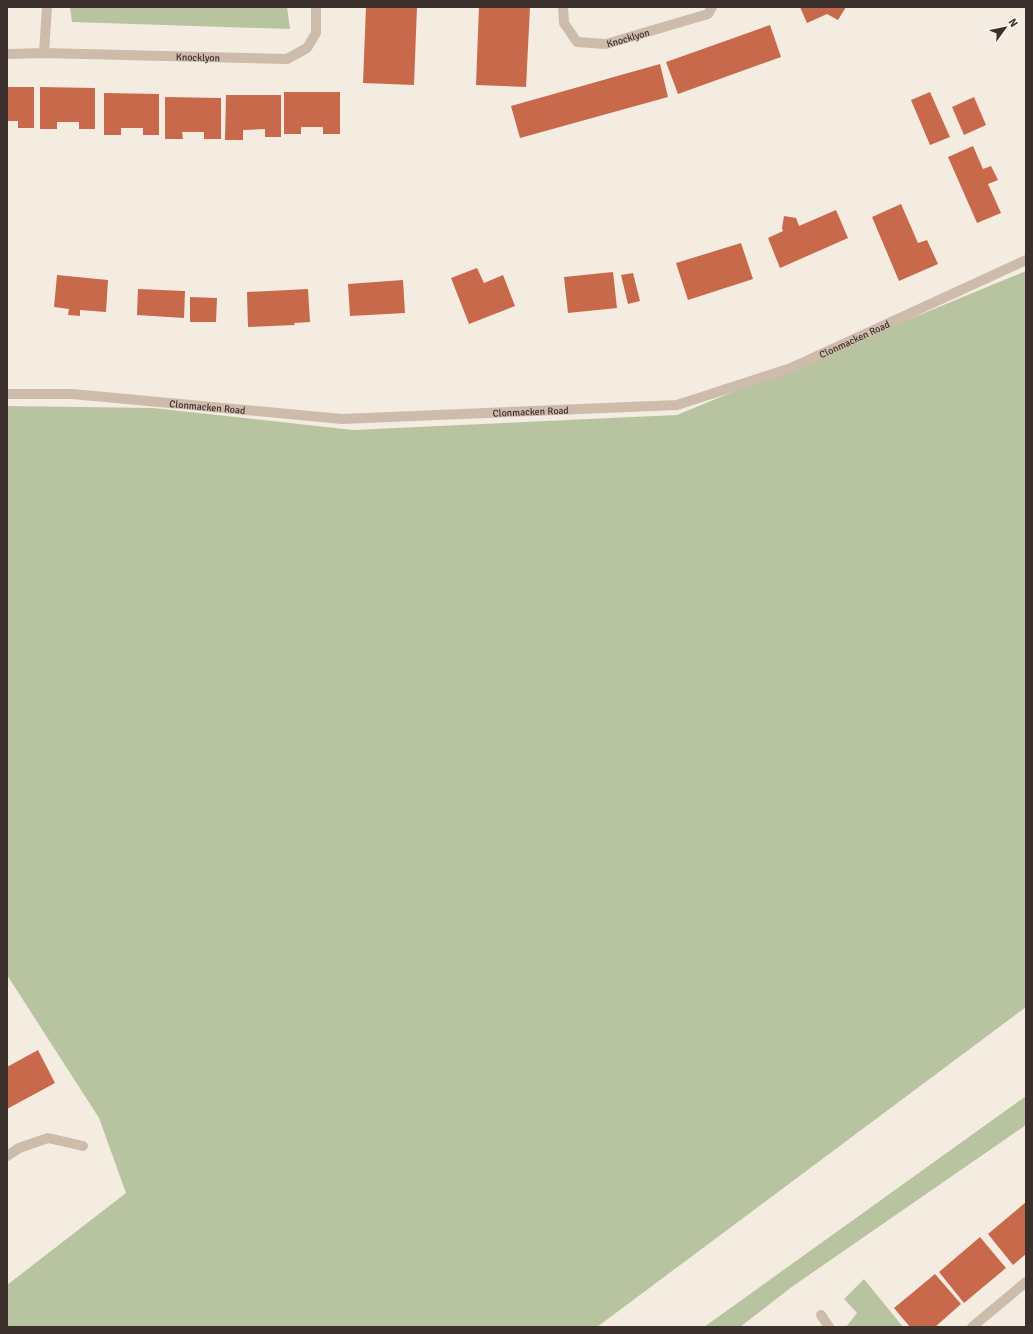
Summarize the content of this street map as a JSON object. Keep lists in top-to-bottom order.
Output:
{
  "streets": {
    "street": ["Knocklyon", "Clonmacken Road"]
  },
  "north": "top right"
}
